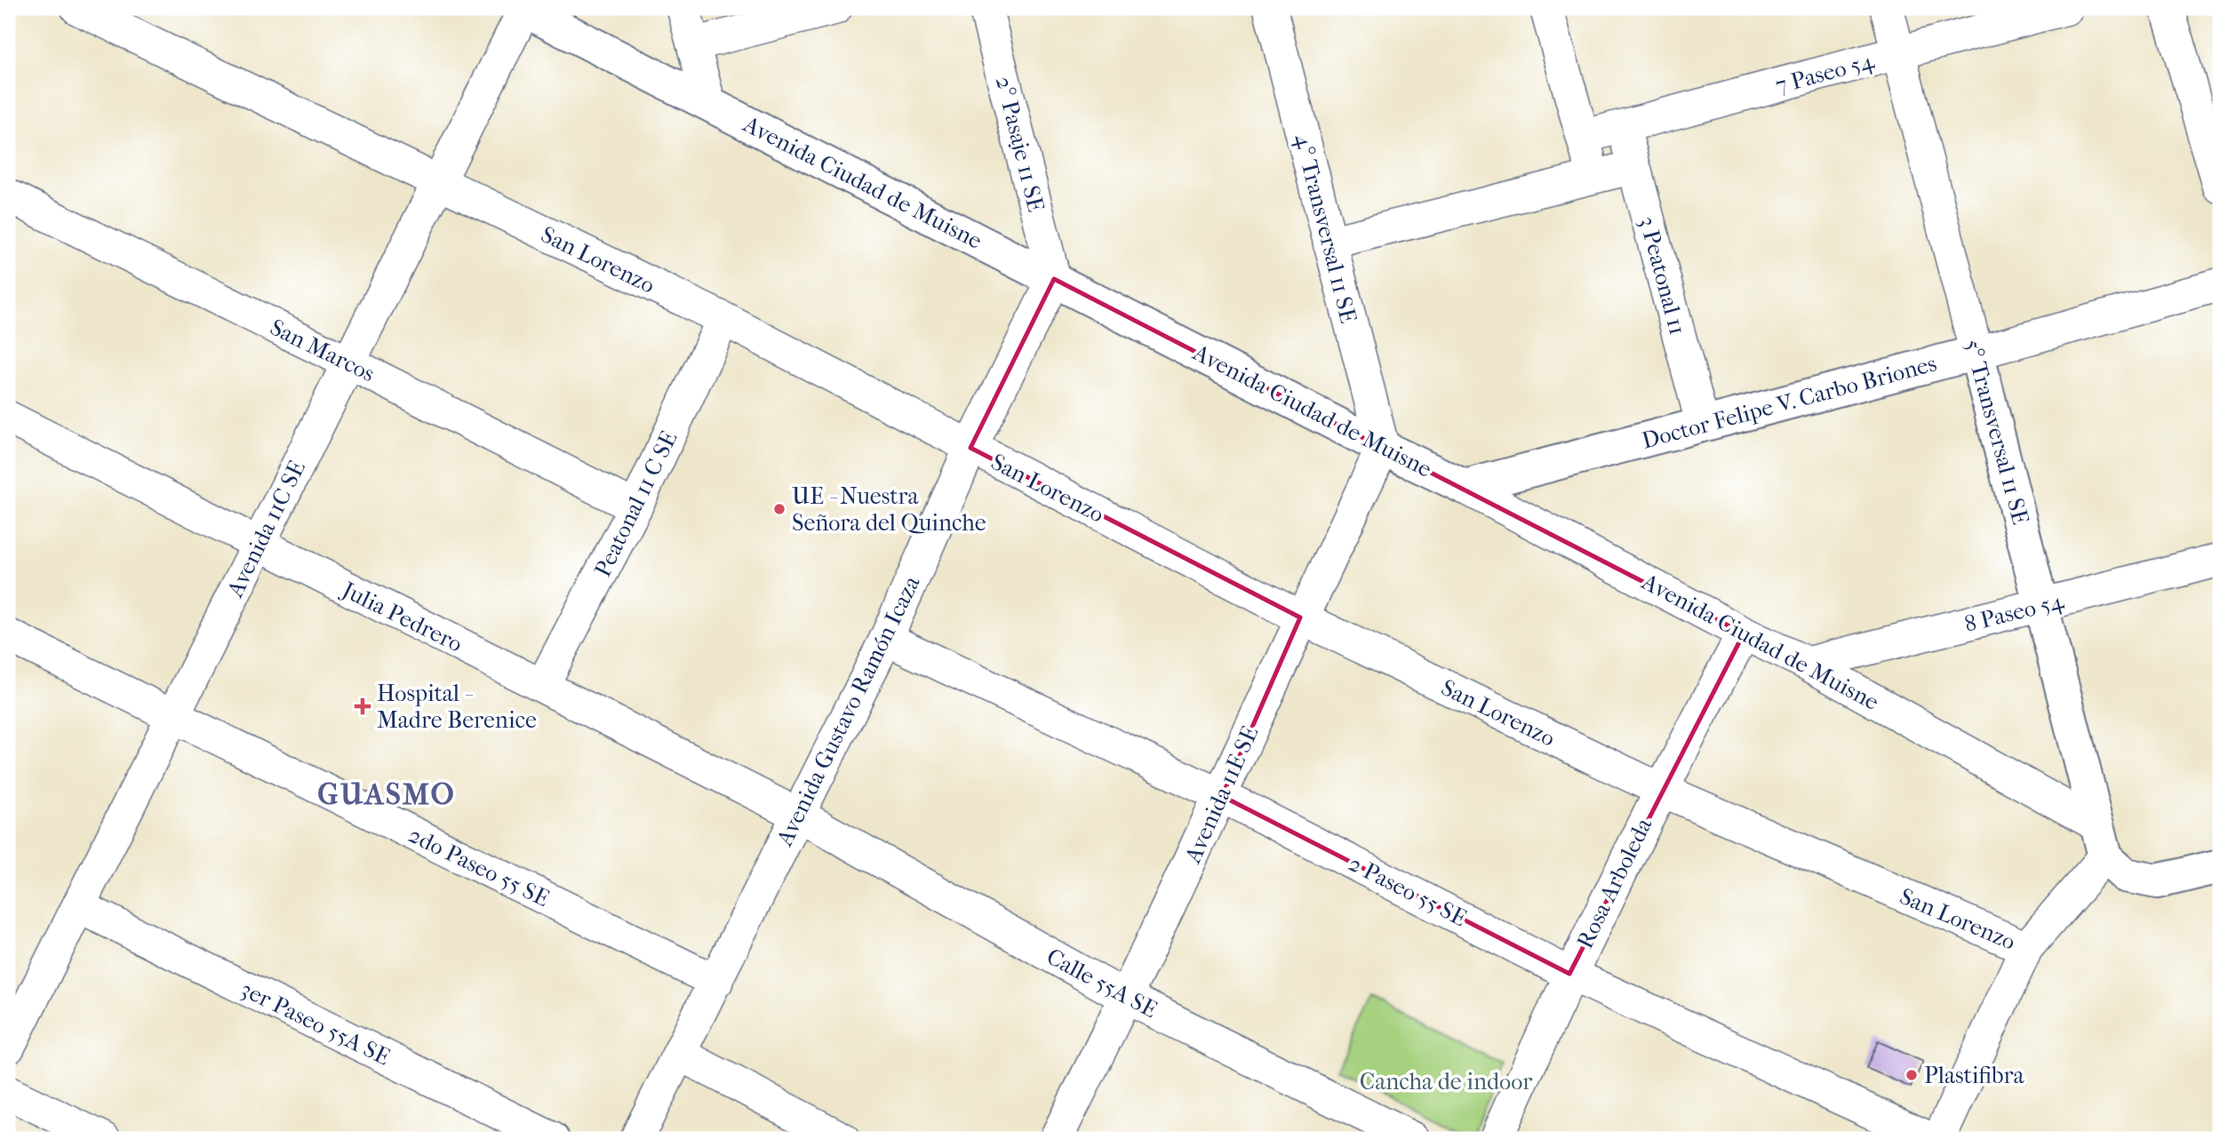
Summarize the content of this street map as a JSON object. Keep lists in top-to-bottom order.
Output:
{
  "streets": {
    "street": [
      "7 Paseo 54",
      "2° Pasaje 11 SE",
      "Avenida Ciudad de Muisne",
      "4° Transversal 11 SE",
      "San Lorenzo",
      "3 Peatonal 11",
      "San Marcos",
      "Doctor Felipe V. Carbo Briones",
      "5° Transversal 11 SE",
      "Peatonal 11 C SE",
      "Avenida 11C SE",
      "8 Paseo 54",
      "Julia Pedrero",
      "Avenida Gustavo Ramón Icaza",
      "Avenida 11E SE",
      "2do Paseo 55 SE",
      "Rosa Arboleda",
      "2 Paseo 55 SE",
      "Calle 55A SE",
      "3er Paseo 55A SE"
    ]
  },
  "crossings": [
    ["7 Paseo 54", "3 Peatonal 11"],
    ["7 Paseo 54", "5° Transversal 11 SE"],
    ["2° Pasaje 11 SE", "Avenida Ciudad de Muisne"],
    ["2° Pasaje 11 SE", "Avenida Gustavo Ramón Icaza"],
    ["Avenida Ciudad de Muisne", "4° Transversal 11 SE"],
    ["Avenida Ciudad de Muisne", "Doctor Felipe V. Carbo Briones"],
    ["Avenida Ciudad de Muisne", "5° Transversal 11 SE"],
    ["Avenida Ciudad de Muisne", "Avenida 11C SE"],
    ["Avenida Ciudad de Muisne", "8 Paseo 54"],
    ["Avenida Ciudad de Muisne", "Avenida Gustavo Ramón Icaza"],
    ["Avenida Ciudad de Muisne", "Avenida 11E SE"],
    ["Avenida Ciudad de Muisne", "Rosa Arboleda"],
    ["4° Transversal 11 SE", "Avenida 11E SE"],
    ["San Lorenzo", "Peatonal 11 C SE"],
    ["San Lorenzo", "Avenida 11C SE"],
    ["San Lorenzo", "Avenida Gustavo Ramón Icaza"],
    ["San Lorenzo", "Avenida 11E SE"],
    ["San Lorenzo", "Rosa Arboleda"],
    ["3 Peatonal 11", "Doctor Felipe V. Carbo Briones"],
    ["San Marcos", "Peatonal 11 C SE"],
    ["San Marcos", "Avenida 11C SE"],
    ["Doctor Felipe V. Carbo Briones", "5° Transversal 11 SE"],
    ["5° Transversal 11 SE", "8 Paseo 54"],
    ["Peatonal 11 C SE", "Julia Pedrero"],
    ["Avenida 11C SE", "Julia Pedrero"],
    ["Avenida 11C SE", "2do Paseo 55 SE"],
    ["Avenida 11C SE", "3er Paseo 55A SE"],
    ["Julia Pedrero", "Avenida Gustavo Ramón Icaza"],
    ["Julia Pedrero", "Calle 55A SE"],
    ["Avenida Gustavo Ramón Icaza", "2do Paseo 55 SE"],
    ["Avenida Gustavo Ramón Icaza", "2 Paseo 55 SE"],
    ["Avenida Gustavo Ramón Icaza", "Calle 55A SE"],
    ["Avenida 11E SE", "2 Paseo 55 SE"],
    ["Avenida 11E SE", "Calle 55A SE"],
    ["Rosa Arboleda", "2 Paseo 55 SE"]
  ],
  "districts": ["GUASMO"],
  "parks": ["Cancha de indoor"],
  "places": {
    "other": ["UE - Nuestra Señora del Quinche", "Plastifibra"],
    "health": ["Hospital - Madre Berenice"]
  }
}
